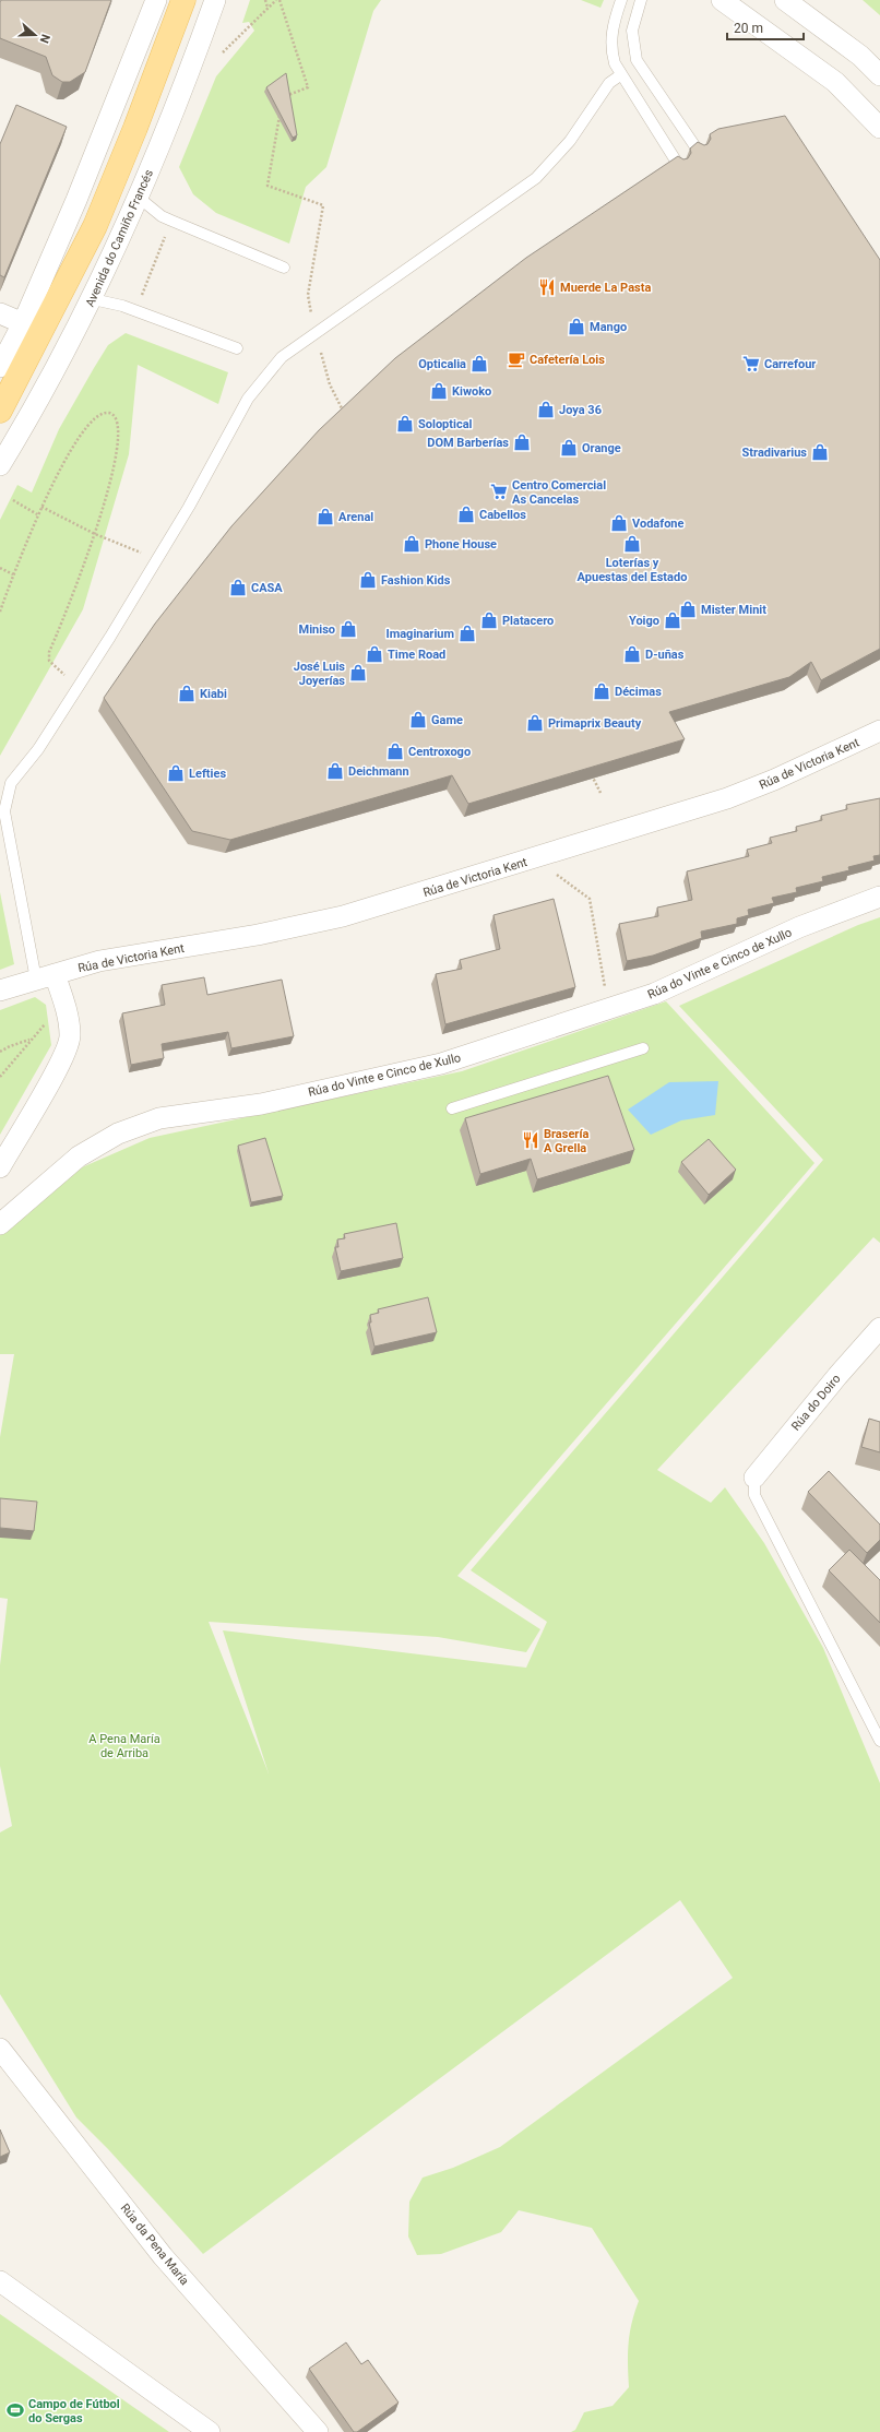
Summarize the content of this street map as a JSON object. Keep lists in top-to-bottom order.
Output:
{
  "streets": {
    "street": [
      "Avenida do Camiño Francés",
      "Rúa de Victoria Kent",
      "Rúa do Vinte e Cinco de Xullo",
      "Rúa do Doiro",
      "Rúa da Pena María"
    ]
  },
  "parks": ["A Pena María de Arriba"],
  "places": {
    "restaurant": ["Muerde La Pasta", "Brasería A Grella"],
    "shop": [
      "Mango",
      "Opticalia",
      "Kiwoko",
      "Joya 36",
      "Soloptical",
      "DOM Barberías",
      "Orange",
      "Stradivarius",
      "Cabellos",
      "Arenal",
      "Vodafone",
      "Phone House",
      "Loterías y Apuestas del Estado",
      "Fashion Kids",
      "CASA",
      "Mister Minit",
      "Platacero",
      "Yoigo",
      "Miniso",
      "Imaginarium",
      "Time Road",
      "D-uñas",
      "José Luis Joyerías",
      "Décimas",
      "Kiabi",
      "Game",
      "Primaprix Beauty",
      "Centroxogo",
      "Deichmann",
      "Lefties"
    ],
    "cafe": ["Cafetería Lois"],
    "supermarket": ["Carrefour", "Centro Comercial As Cancelas"],
    "sports": ["Campo de Fútbol do Sergas"]
  },
  "scale_bar": "20 m",
  "north": "right"
}
